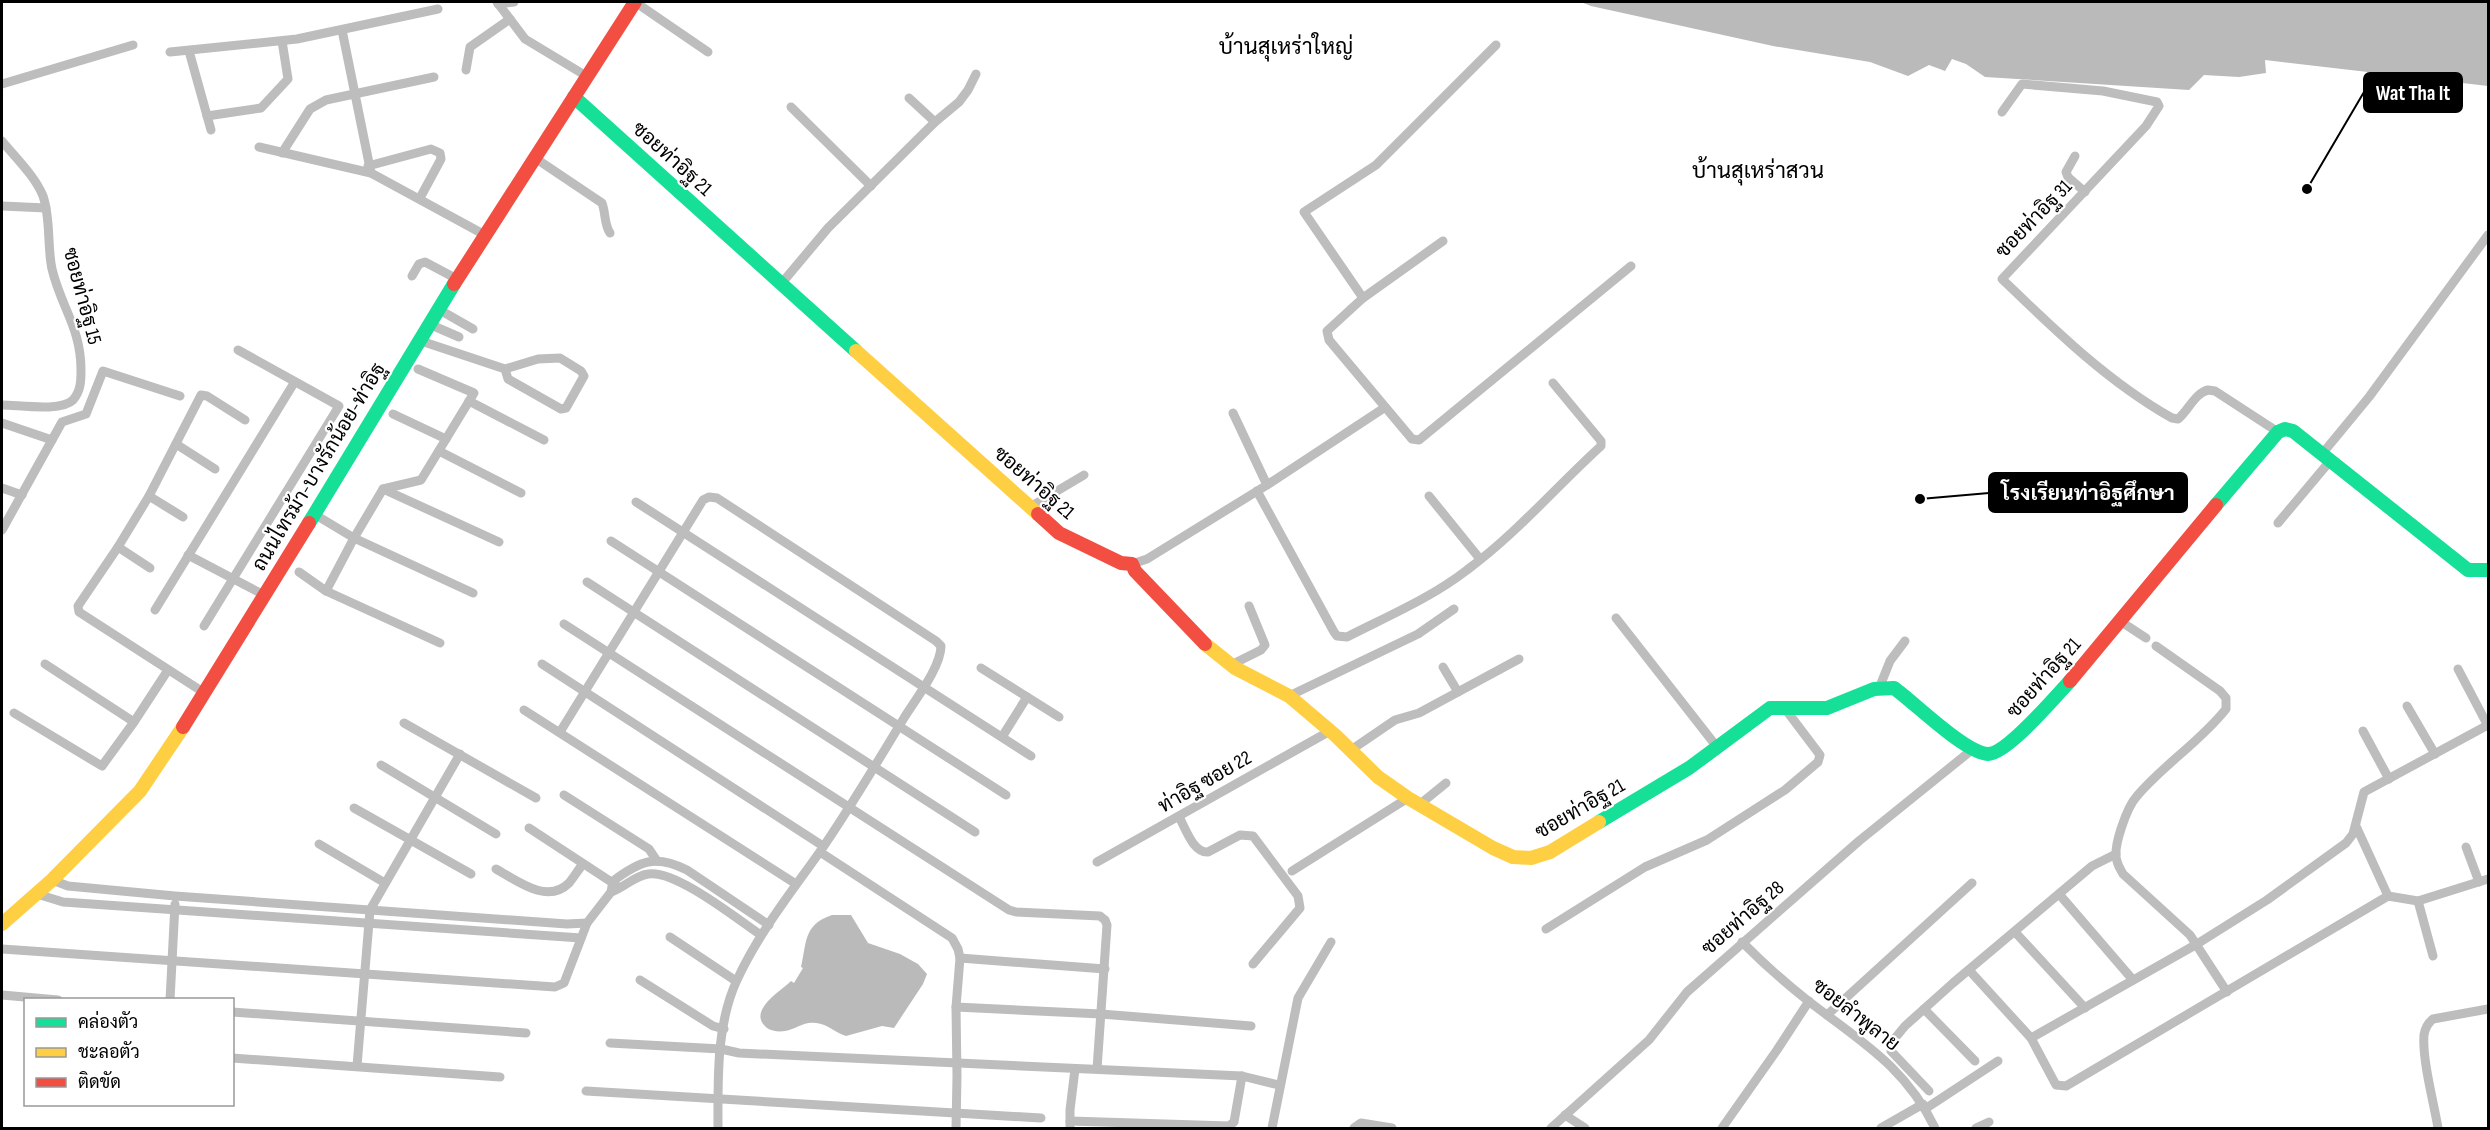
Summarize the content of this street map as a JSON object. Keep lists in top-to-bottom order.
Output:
{
  "streets": {
    "street": [
      "ซอยท่าอิฐ 21",
      "ซอยท่าอิฐ 31",
      "ซอยท่าอิฐ 15",
      "ถนนไทรม้า-บางรักน้อย-ท่าอิฐ",
      "ท่าอิฐ ซอย 22",
      "ซอยท่าอิฐ 28",
      "ซอยลำพูลาย"
    ]
  },
  "crossings": [
    ["ซอยท่าอิฐ 21", "ซอยท่าอิฐ 31"],
    ["ซอยท่าอิฐ 21", "ถนนไทรม้า-บางรักน้อย-ท่าอิฐ"],
    ["ซอยท่าอิฐ 21", "ท่าอิฐ ซอย 22"],
    ["ซอยท่าอิฐ 21", "ซอยท่าอิฐ 28"],
    ["ซอยท่าอิฐ 28", "ซอยลำพูลาย"]
  ],
  "districts": ["บ้านสุเหร่าใหญ่", "บ้านสุเหร่าสวน"],
  "places": ["Wat Tha It", "โรงเรียนท่าอิฐศึกษา"],
  "legend": ["คล่องตัว", "ชะลอตัว", "ติดขัด"]
}
